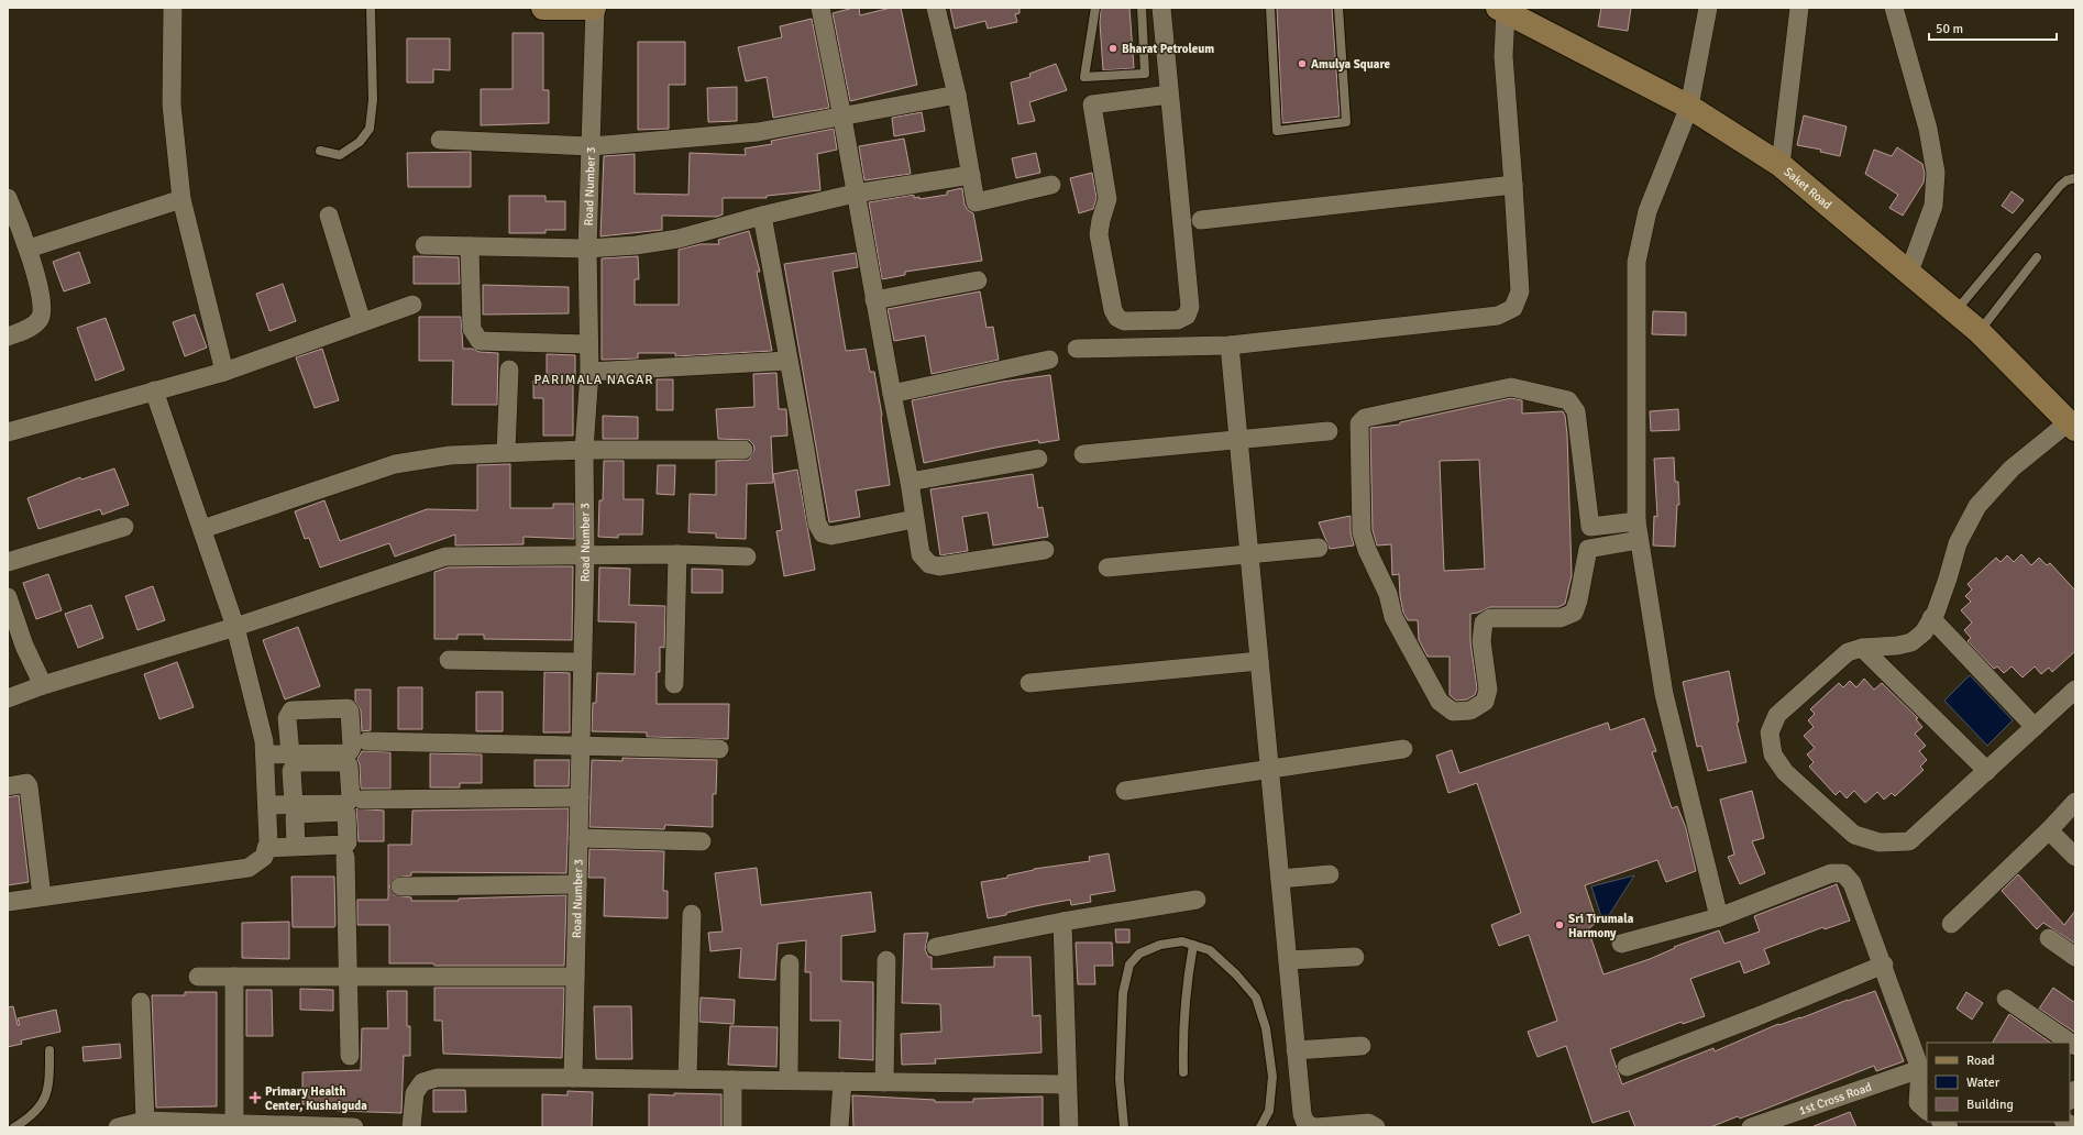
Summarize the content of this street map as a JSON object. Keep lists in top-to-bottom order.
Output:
{
  "streets": {
    "street": ["Road Number 3", "Saket Road", "1st Cross Road"]
  },
  "districts": ["PARIMALA NAGAR"],
  "places": {
    "other": ["Bharat Petroleum", "Amulya Square", "Sri Tirumala Harmony"],
    "health": ["Primary Health Center, Kushaiguda"]
  },
  "legend": ["Road", "Water", "Building"],
  "scale_bar": "50 m"
}
